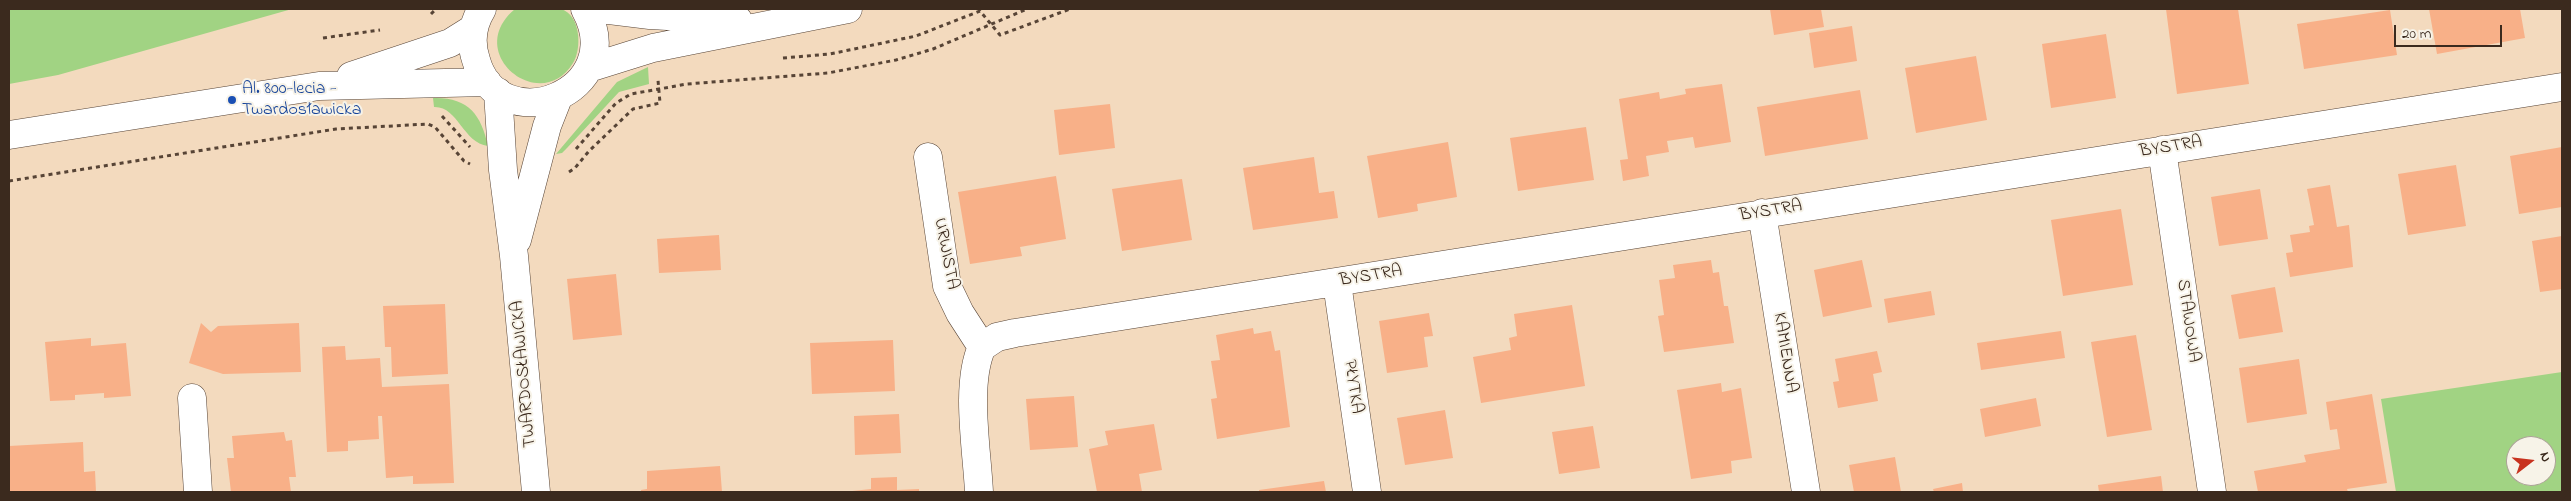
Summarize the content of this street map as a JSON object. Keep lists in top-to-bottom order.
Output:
{
  "streets": {
    "street": [
      "BYSTRA",
      "URWISTA",
      "STAWOWA",
      "KAMIENNA",
      "TWARDOSŁAWICKA",
      "PŁYTKA"
    ]
  },
  "crossings": [
    ["BYSTRA", "URWISTA"],
    ["BYSTRA", "STAWOWA"],
    ["BYSTRA", "KAMIENNA"],
    ["BYSTRA", "PŁYTKA"]
  ],
  "places": ["Al. 800-lecia - Twardosławicka"],
  "scale_bar": "20 m",
  "north": "right"
}
